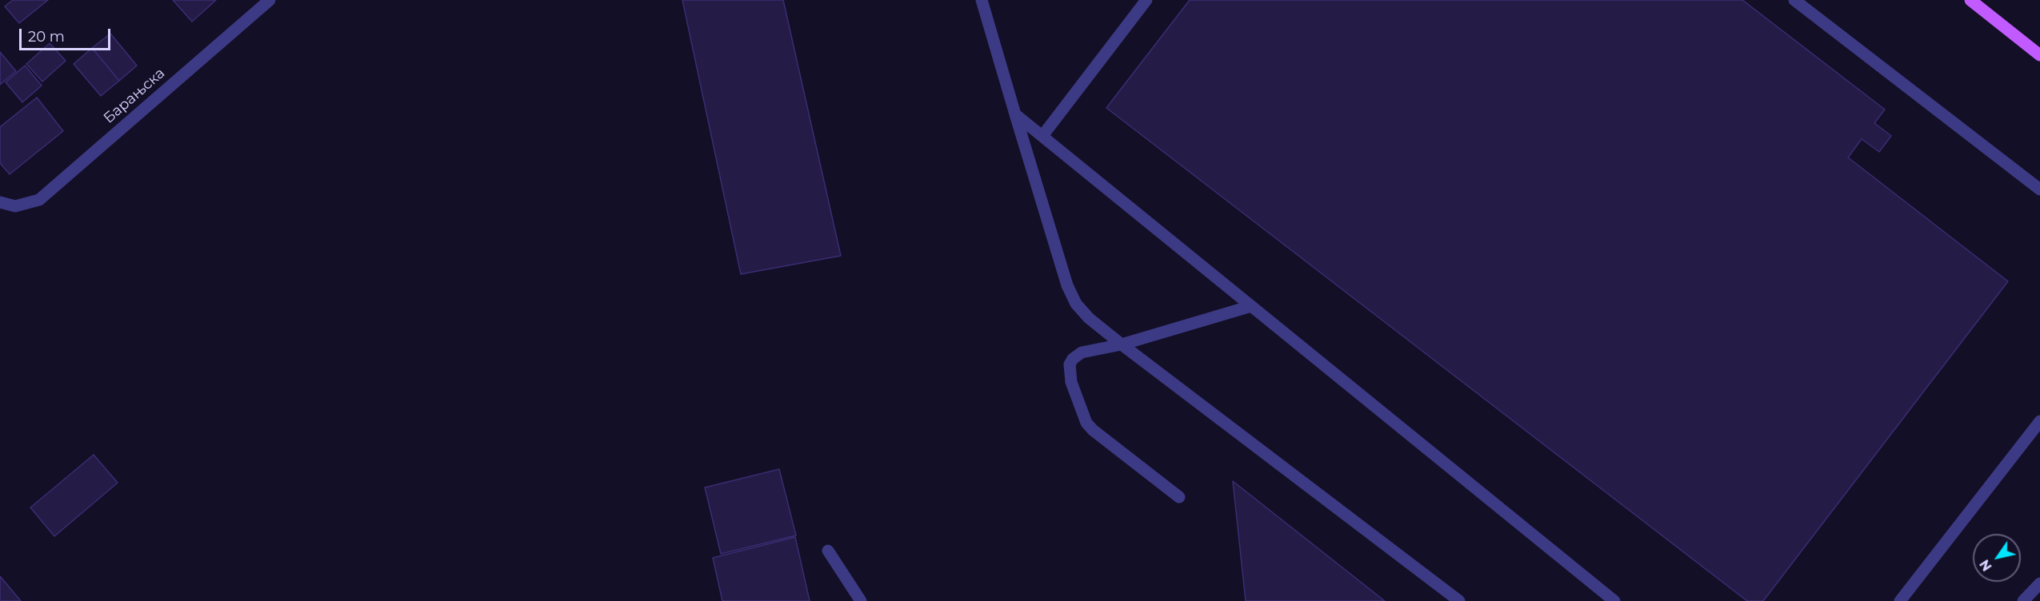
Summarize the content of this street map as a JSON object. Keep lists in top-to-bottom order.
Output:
{
  "streets": {
    "street": ["Барањска"]
  },
  "scale_bar": "20 m",
  "north": "bottom left"
}
